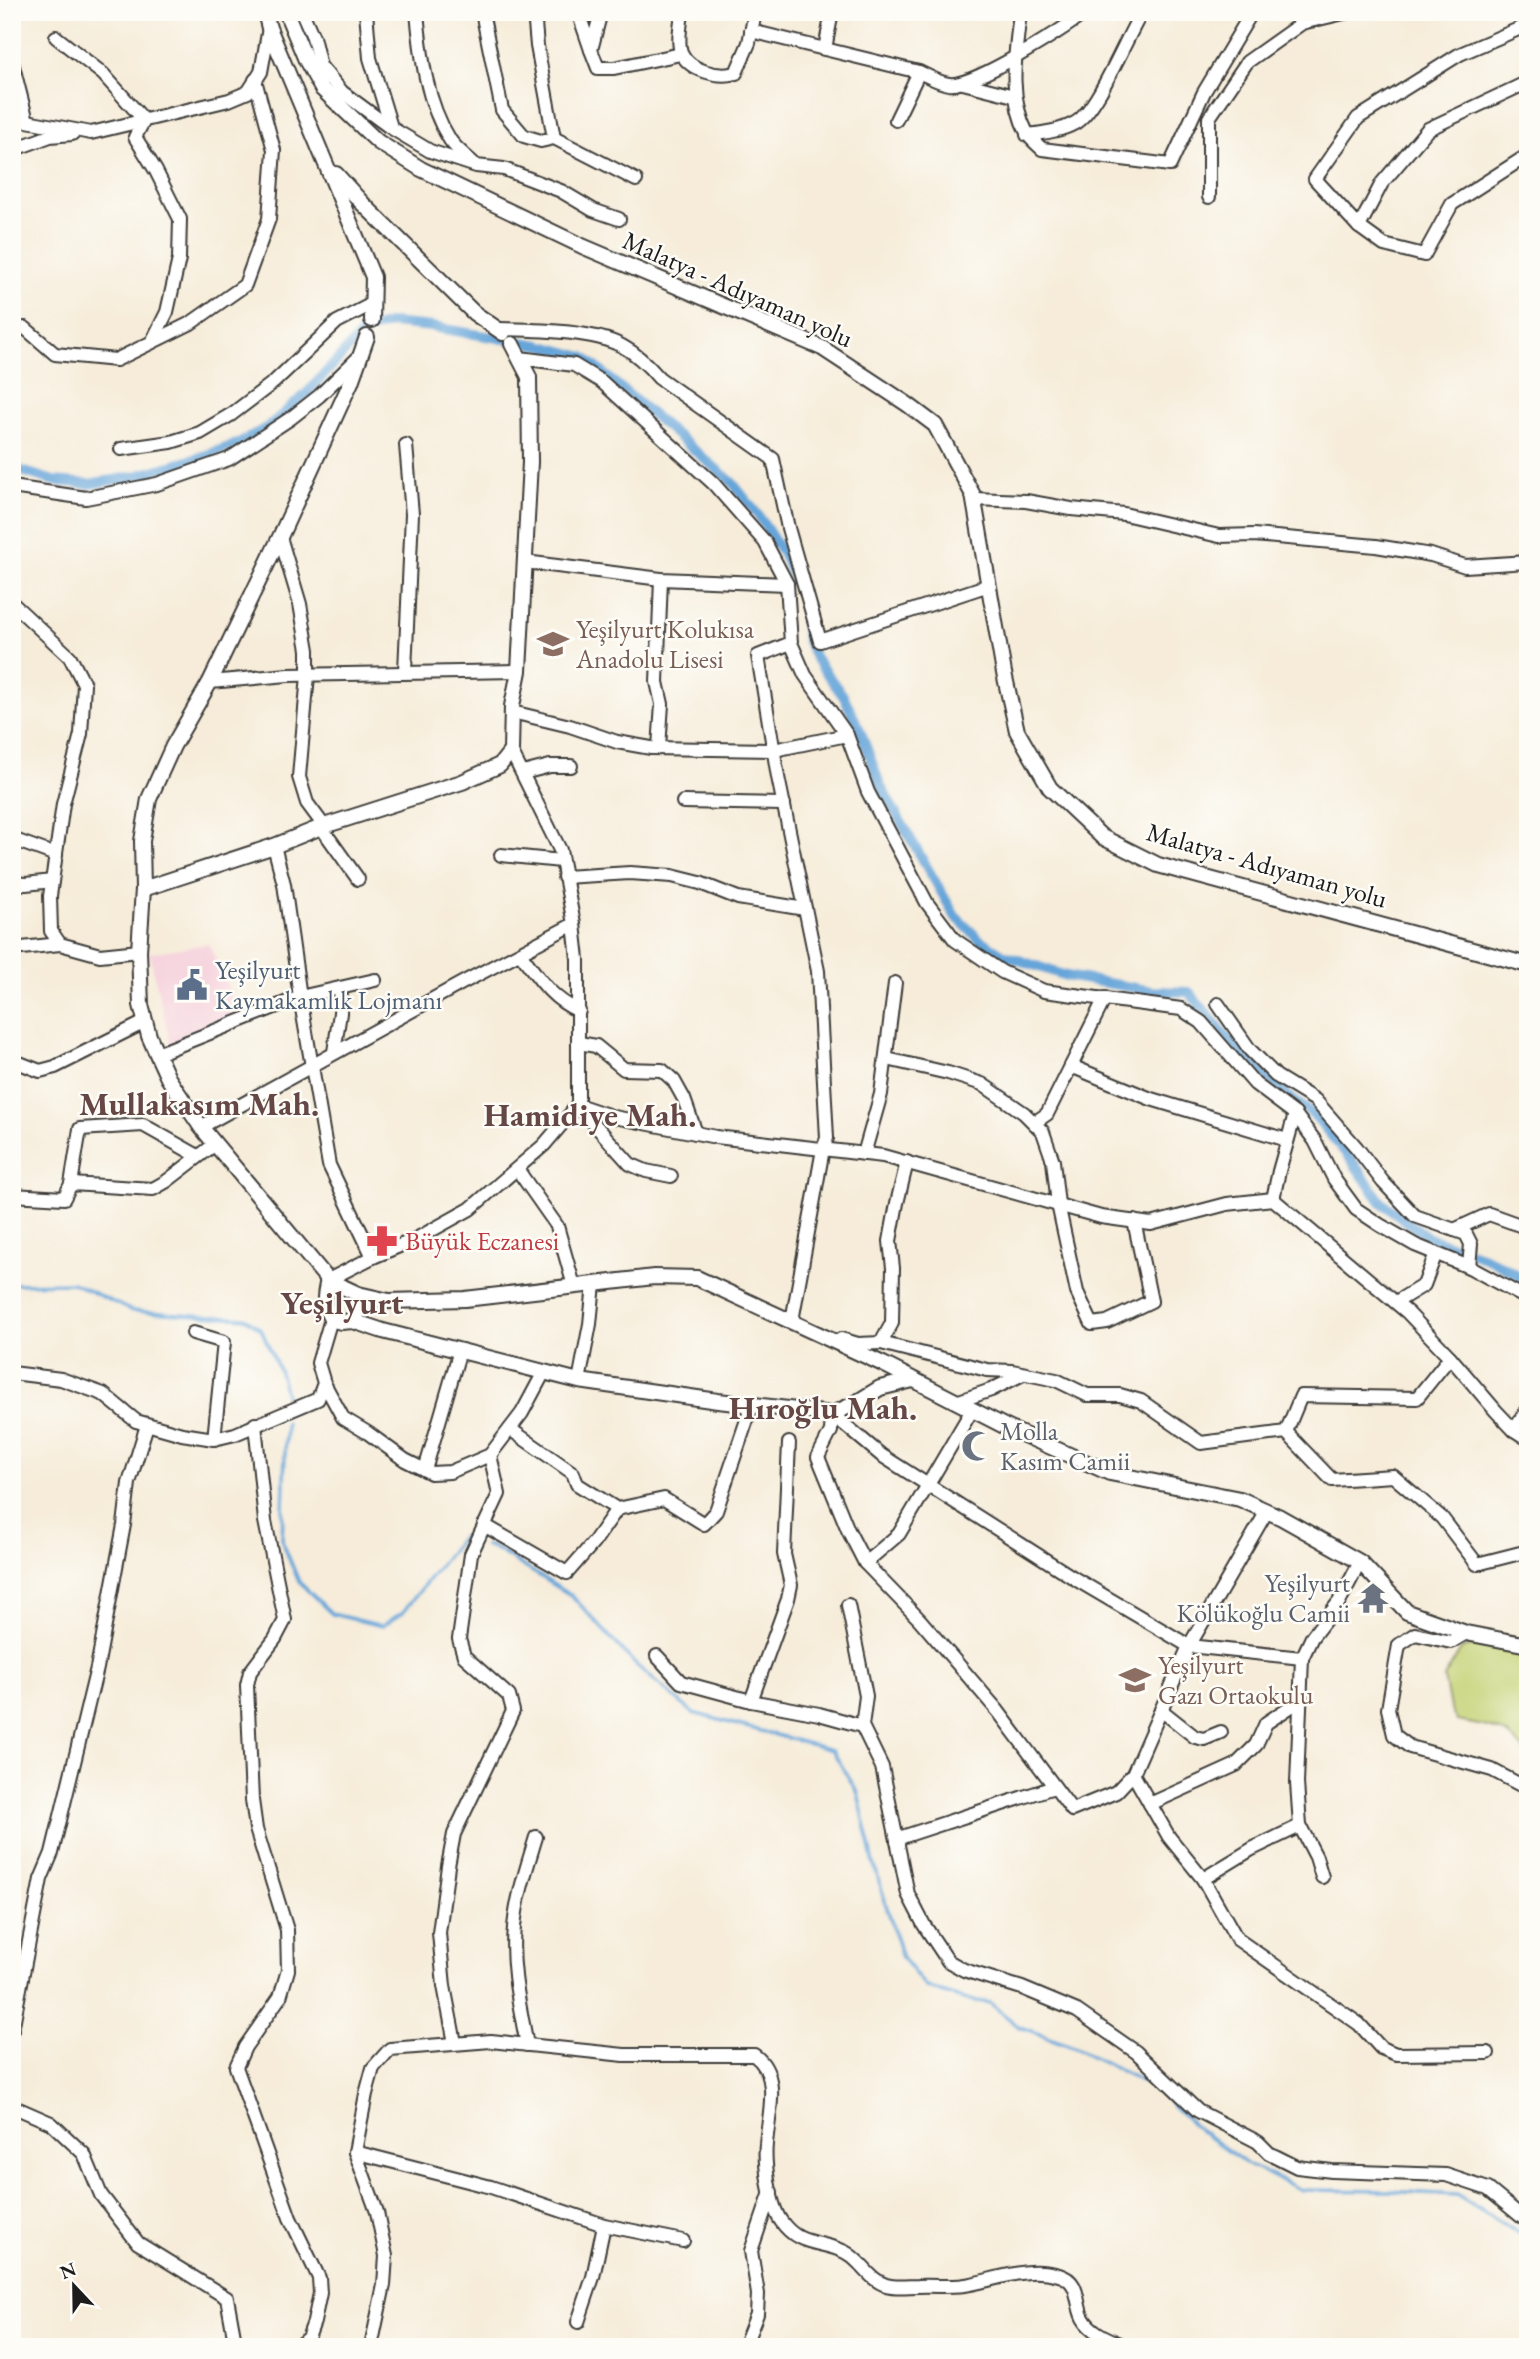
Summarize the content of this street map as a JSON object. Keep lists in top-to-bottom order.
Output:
{
  "streets": {
    "main road": ["Malatya - Adıyaman yolu"]
  },
  "districts": [
    "Mullakasım Mah.",
    "Hamidiye Mah.",
    "Yeşilyurt",
    "Hıroğlu Mah."
  ],
  "places": {
    "school or university": ["Yeşilyurt Kolukısa Anadolu Lisesi", "Yeşilyurt Gazı Ortaokulu"],
    "public building": ["Yeşilyurt Kaymakamlık Lojmanı"],
    "pharmacy": ["Büyük Eczanesi"],
    "mosque": ["Molla Kasım Camii"],
    "temple": ["Yeşilyurt Kölükoğlu Camii"]
  },
  "north": "top"
}
